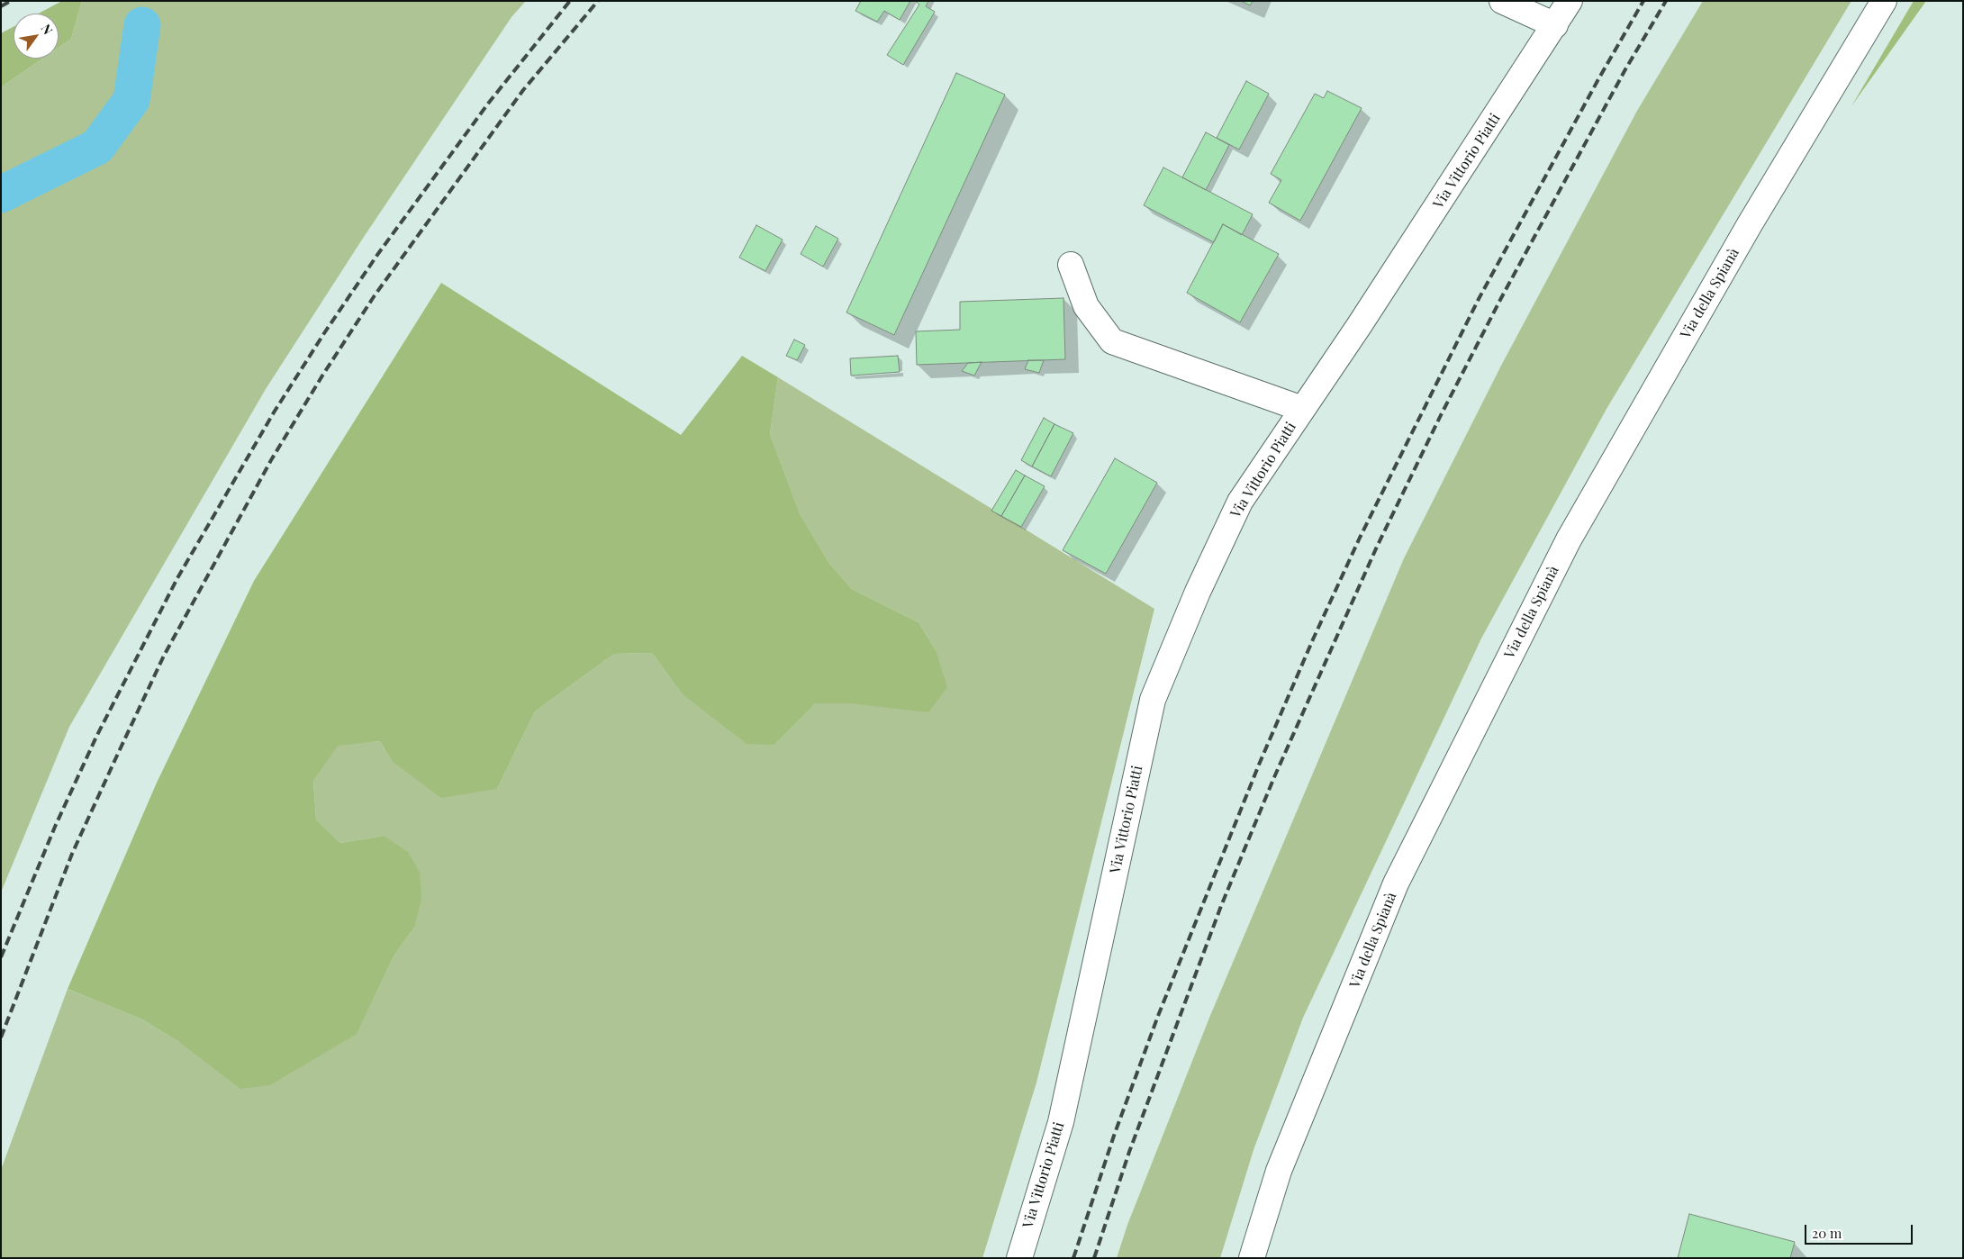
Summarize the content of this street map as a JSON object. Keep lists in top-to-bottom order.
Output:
{
  "streets": {
    "street": ["Via Vittorio Piatti", "Via della Spianà"]
  },
  "scale_bar": "20 m",
  "north": "top right"
}
